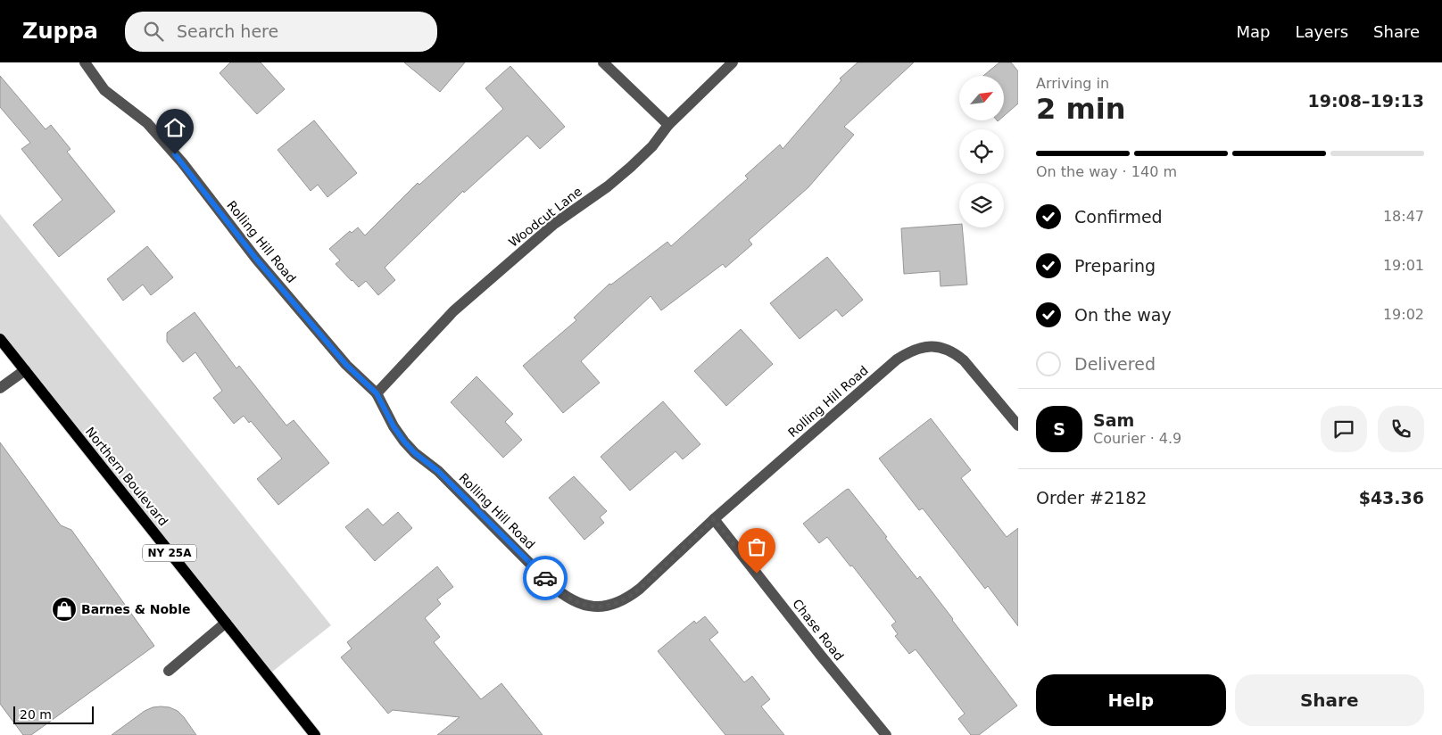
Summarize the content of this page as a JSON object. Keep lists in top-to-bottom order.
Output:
{
  "streets": {
    "main road": ["Northern Boulevard", "NY 25A"],
    "street": ["Woodcut Lane", "Rolling Hill Road", "Chase Road"]
  },
  "crossings": [
    ["Woodcut Lane", "Rolling Hill Road"],
    ["Rolling Hill Road", "Chase Road"]
  ],
  "places": {
    "shop": ["Barnes & Noble"]
  },
  "scale_bar": "20 m",
  "north": "top right",
  "page": {
    "header": "Zuppa",
    "search": "Search here",
    "nav": ["Map", "Layers", "Share"],
    "heading": ["2 min", "Arriving in", "19:08–19:13"],
    "panel": [
      "Sam",
      "Courier · 4.9",
      "Order #2182",
      "$43.36"
    ],
    "bar": "On the way · 140 m",
    "list": [
      ["Confirmed", "18:47"],
      ["Preparing", "19:01"],
      ["On the way", "19:02"],
      "Delivered"
    ],
    "round": "S",
    "buttons": ["Help", "Share"],
    "scale": "20 m"
  }
}
